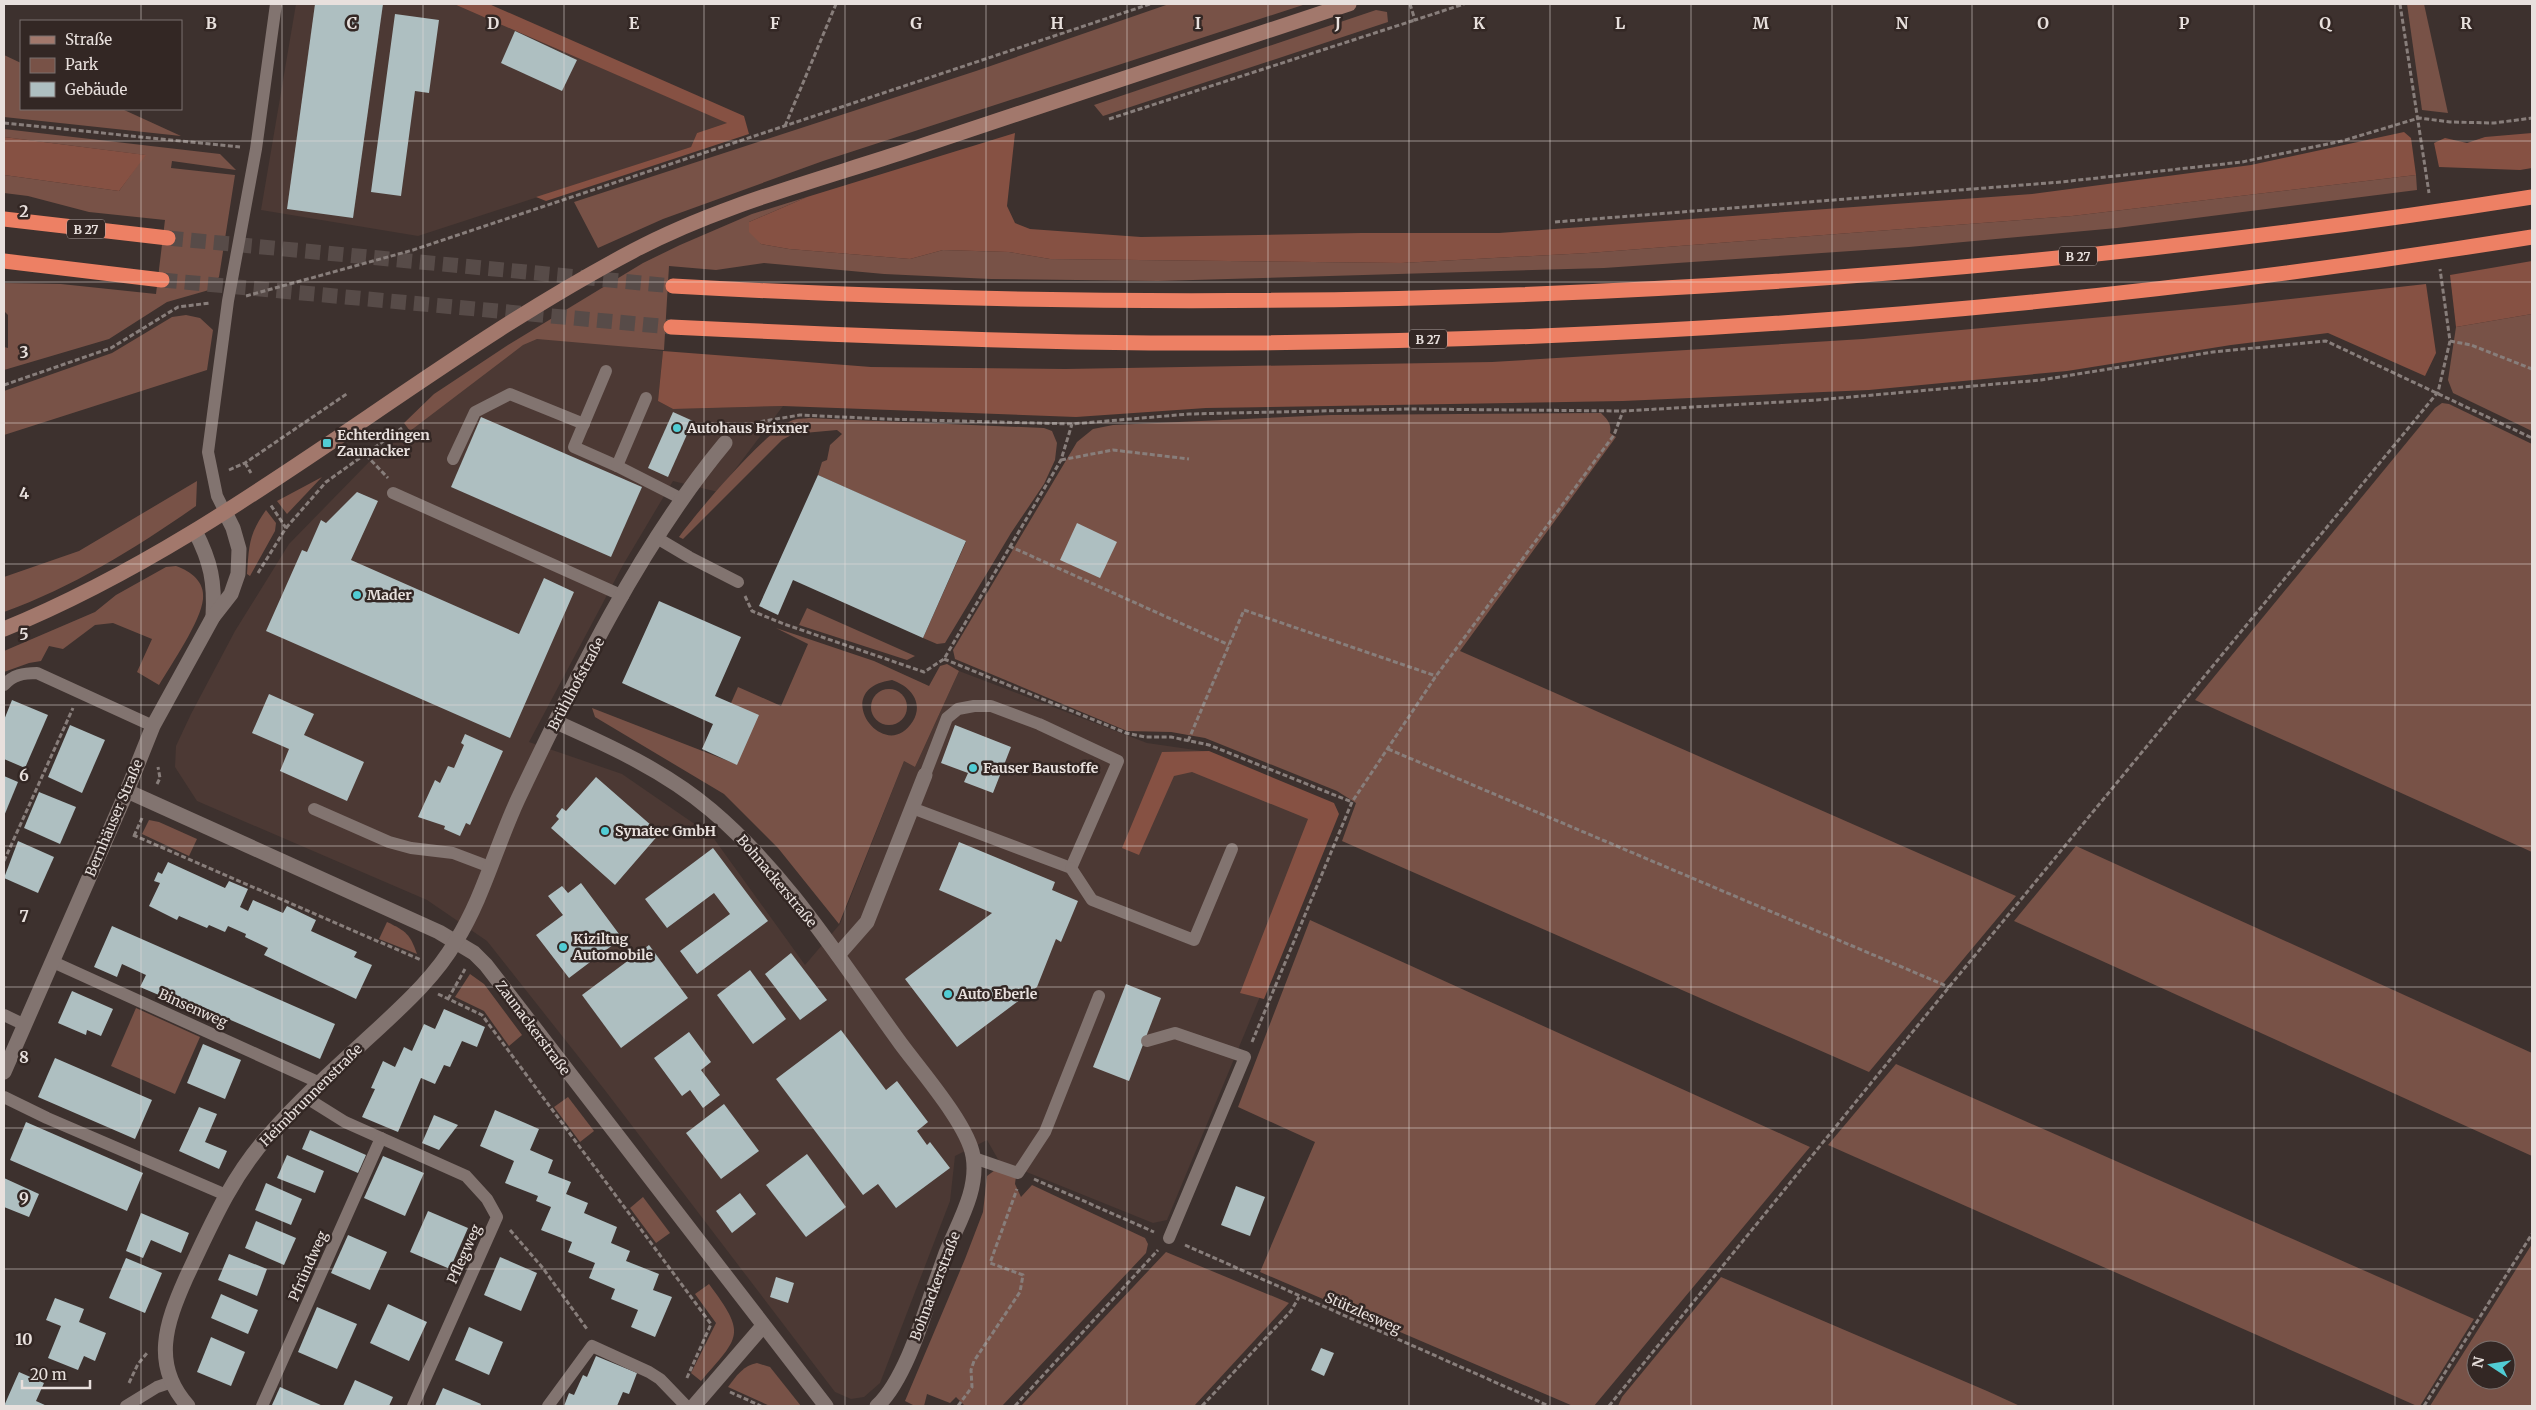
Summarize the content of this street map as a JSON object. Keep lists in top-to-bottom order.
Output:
{
  "streets": {
    "highway": ["B 27"],
    "street": [
      "Brühlhofstraße",
      "Bernhäuser Straße",
      "Bohnackerstraße",
      "Zaunackerstraße",
      "Heimbrunnenstraße"
    ],
    "lane": ["Binsenweg", "Pflegweg", "Pfründweg"],
    "path": ["Stützlesweg"]
  },
  "crossings": [
    ["Brühlhofstraße", "Bohnackerstraße"],
    ["Brühlhofstraße", "Zaunackerstraße"],
    ["Brühlhofstraße", "Heimbrunnenstraße"],
    ["Bernhäuser Straße", "Binsenweg"],
    ["Bernhäuser Straße", "Zaunackerstraße"],
    ["Binsenweg", "Heimbrunnenstraße"],
    ["Zaunackerstraße", "Heimbrunnenstraße"],
    ["Heimbrunnenstraße", "Pflegweg"],
    ["Pflegweg", "Pfründweg"]
  ],
  "places": {
    "other": [
      "Autohaus Brixner",
      "Mader",
      "Fauser Baustoffe",
      "Synatec GmbH",
      "Kiziltug Automobile",
      "Auto Eberle"
    ],
    "transit": ["Echterdingen Zaunacker"]
  },
  "legend": ["Straße", "Park", "Gebäude"],
  "scale_bar": "20 m",
  "north": "left",
  "grid": {
    "columns": [
      "B",
      "C",
      "D",
      "E",
      "F",
      "G",
      "H",
      "I",
      "J",
      "K",
      "L",
      "M",
      "N",
      "O",
      "P",
      "Q",
      "R"
    ],
    "rows": [
      "2",
      "3",
      "4",
      "5",
      "6",
      "7",
      "8",
      "9",
      "10"
    ]
  }
}
